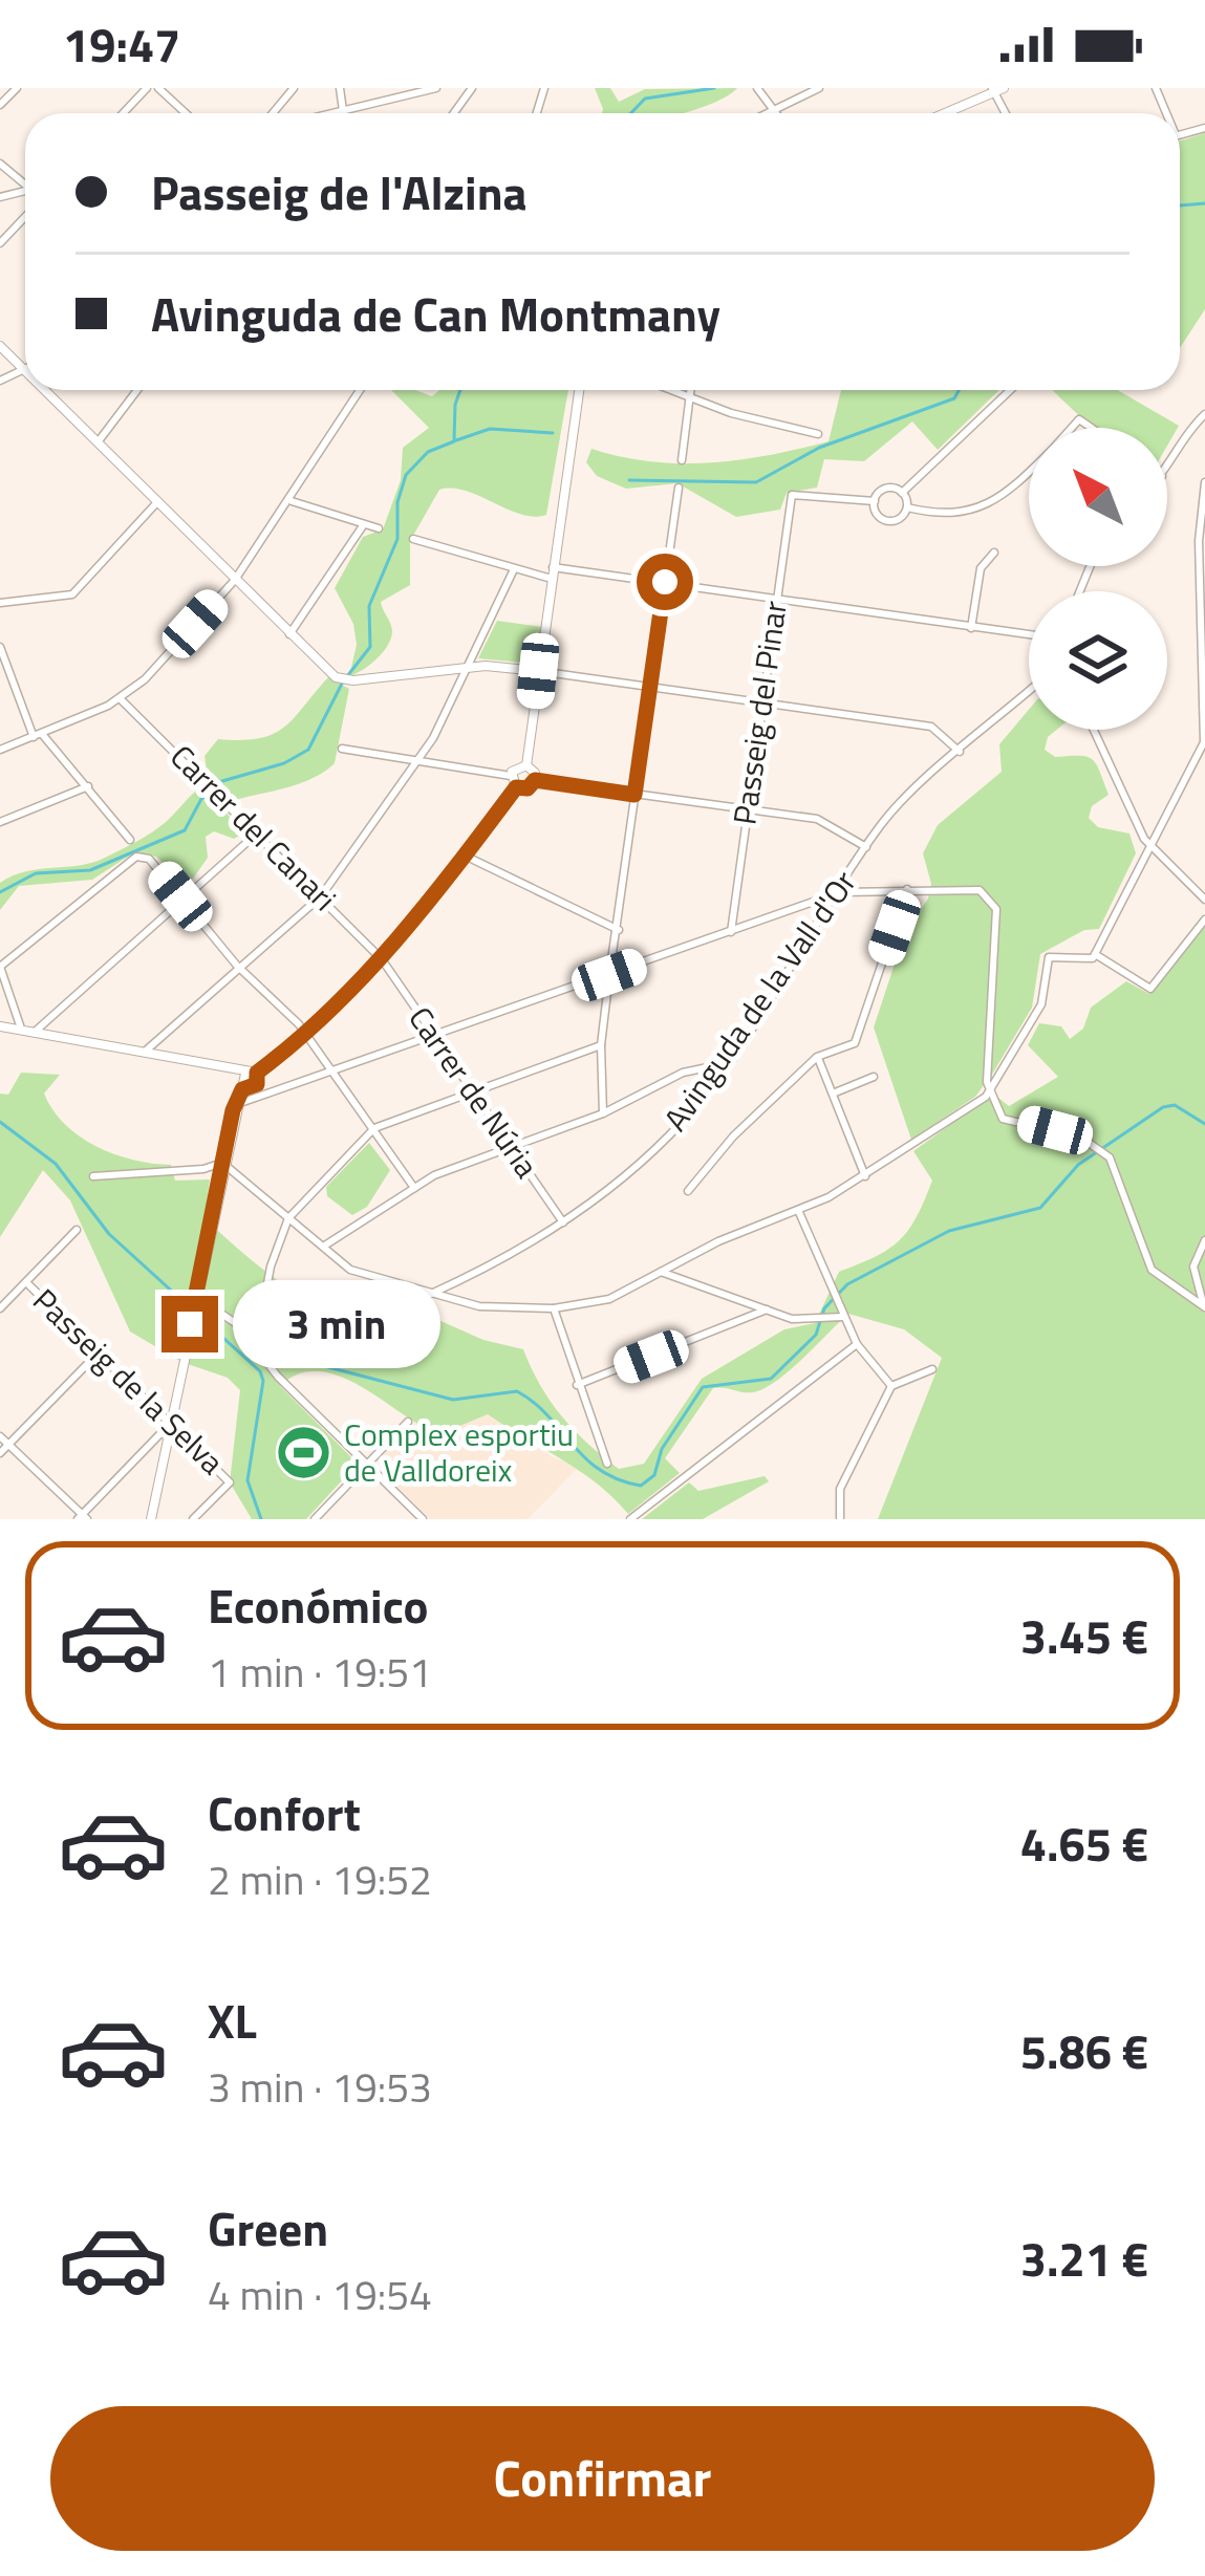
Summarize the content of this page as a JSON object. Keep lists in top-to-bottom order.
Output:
{
  "streets": {
    "street": [
      "Passeig del Pinar",
      "Carrer del Canari",
      "Avinguda de la Vall d'Or",
      "Carrer de Núria",
      "Passeig de la Selva"
    ]
  },
  "crossings": [
    ["Carrer del Canari", "Carrer de Núria"],
    ["Avinguda de la Vall d'Or", "Carrer de Núria"]
  ],
  "places": {
    "sports": ["Complex esportiu de Valldoreix"]
  },
  "north": "top left",
  "page": {
    "status": "19:47",
    "banner": ["Passeig de l'Alzina", "Avinguda de Can Montmany"],
    "bubble": "3 min",
    "list": [
      {
        "name": "Económico",
        "note": "1 min · 19:51",
        "value": "3.45 €"
      },
      {
        "name": "Confort",
        "note": "2 min · 19:52",
        "value": "4.65 €"
      },
      {
        "name": "XL",
        "note": "3 min · 19:53",
        "value": "5.86 €"
      },
      {
        "name": "Green",
        "note": "4 min · 19:54",
        "value": "3.21 €"
      }
    ],
    "buttons": "Confirmar"
  }
}
